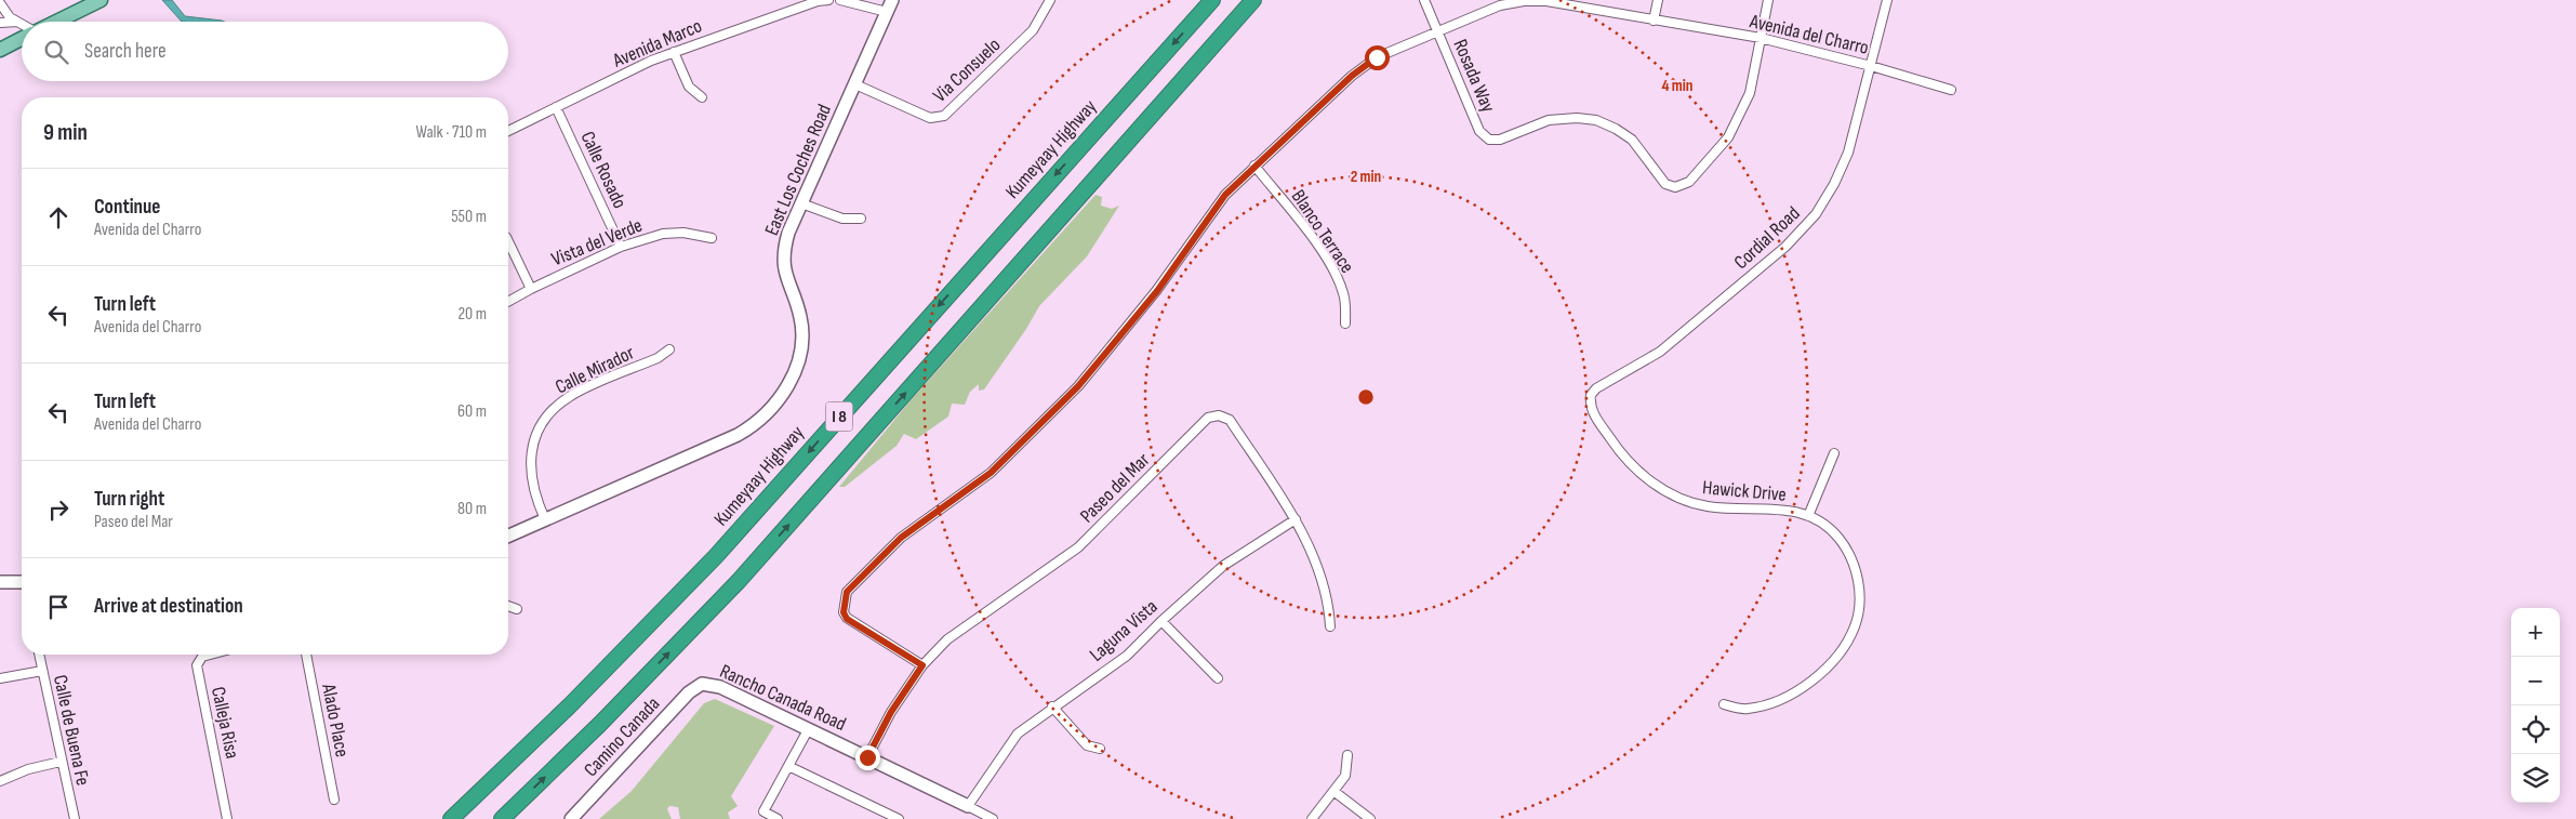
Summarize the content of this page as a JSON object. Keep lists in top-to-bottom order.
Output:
{
  "streets": {
    "highway": ["Kumeyaay Highway", "I 8"],
    "street": [
      "Avenida del Charro",
      "Avenida Marco",
      "Via Consuelo",
      "Rosada Way",
      "Calle Rosado",
      "East Los Coches Road",
      "Blanco Terrace",
      "Cordial Road",
      "Vista del Verde",
      "Calle Mirador",
      "Paseo del Mar",
      "Hawick Drive",
      "Laguna Vista",
      "Rancho Canada Road",
      "Alado Place",
      "Calleja Risa",
      "Calle de Buena Fe",
      "Camino Canada"
    ]
  },
  "crossings": [
    ["Avenida del Charro", "Rosada Way"],
    ["Avenida del Charro", "Blanco Terrace"],
    ["Avenida del Charro", "Cordial Road"],
    ["Avenida del Charro", "Paseo del Mar"],
    ["Avenida Marco", "Calle Rosado"],
    ["Via Consuelo", "East Los Coches Road"],
    ["Calle Rosado", "Vista del Verde"],
    ["East Los Coches Road", "Calle Mirador"],
    ["Cordial Road", "Hawick Drive"],
    ["Paseo del Mar", "Laguna Vista"],
    ["Paseo del Mar", "Rancho Canada Road"],
    ["Laguna Vista", "Rancho Canada Road"],
    ["Rancho Canada Road", "Camino Canada"]
  ],
  "page": {
    "search": "Search here",
    "heading": ["9 min", "Walk · 710 m"],
    "list": [
      ["Continue", "Avenida del Charro", "550 m"],
      ["Turn left", "Avenida del Charro", "20 m"],
      ["Turn left", "Avenida del Charro", "60 m"],
      ["Turn right", "Paseo del Mar", "80 m"],
      "Arrive at destination"
    ],
    "map_buttons": ["+", "−"]
  },
  "rings": ["4 min", "2 min"]
}
